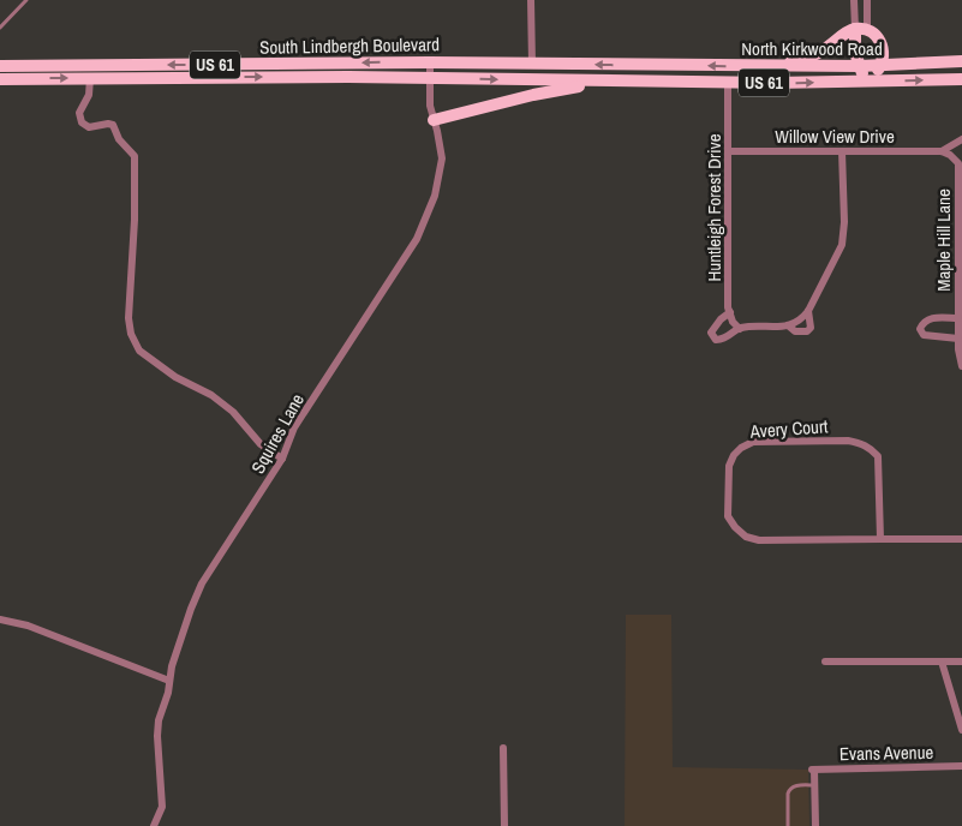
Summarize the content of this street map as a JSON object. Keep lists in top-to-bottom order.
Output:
{
  "streets": {
    "main road": ["South Lindbergh Boulevard", "North Kirkwood Road", "US 61"],
    "street": [
      "Willow View Drive",
      "Huntleigh Forest Drive",
      "Maple Hill Lane",
      "Avery Court",
      "Squires Lane",
      "Evans Avenue"
    ]
  },
  "crossings": [
    ["South Lindbergh Boulevard", "North Kirkwood Road"],
    ["South Lindbergh Boulevard", "Squires Lane"],
    ["North Kirkwood Road", "Huntleigh Forest Drive"],
    ["Willow View Drive", "Huntleigh Forest Drive"],
    ["Willow View Drive", "Maple Hill Lane"]
  ]
}
